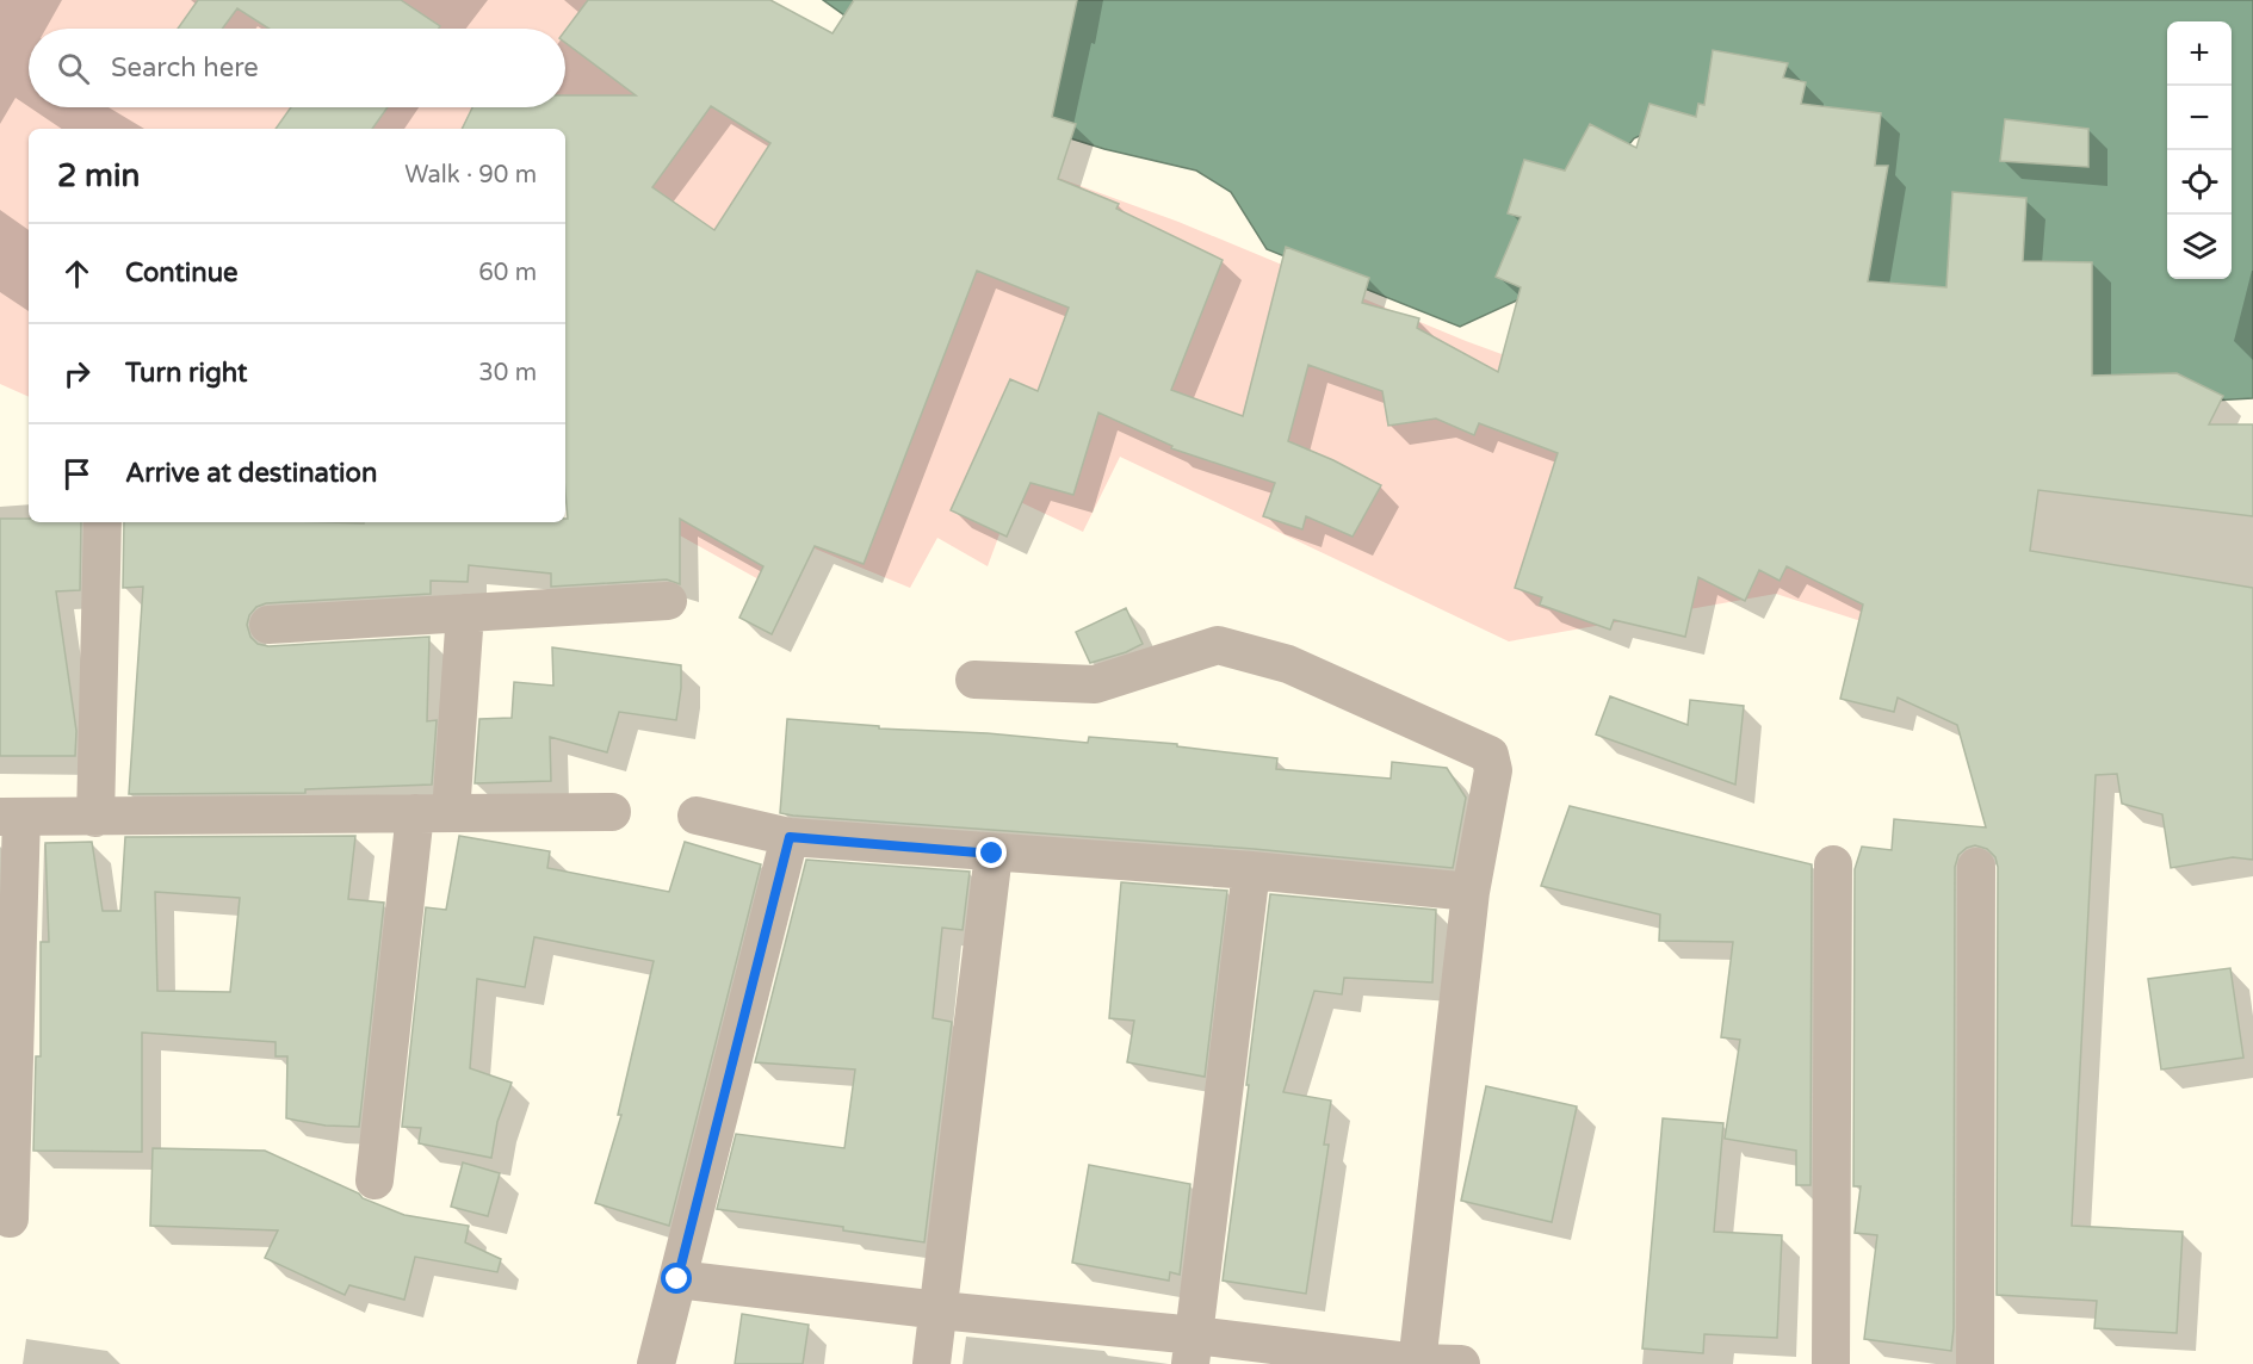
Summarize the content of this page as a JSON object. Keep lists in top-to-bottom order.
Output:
{
  "page": {
    "map_buttons": ["+", "−"],
    "search": "Search here",
    "heading": ["2 min", "Walk · 90 m"],
    "list": [
      ["Continue", "60 m"],
      ["Turn right", "30 m"],
      "Arrive at destination"
    ]
  }
}
